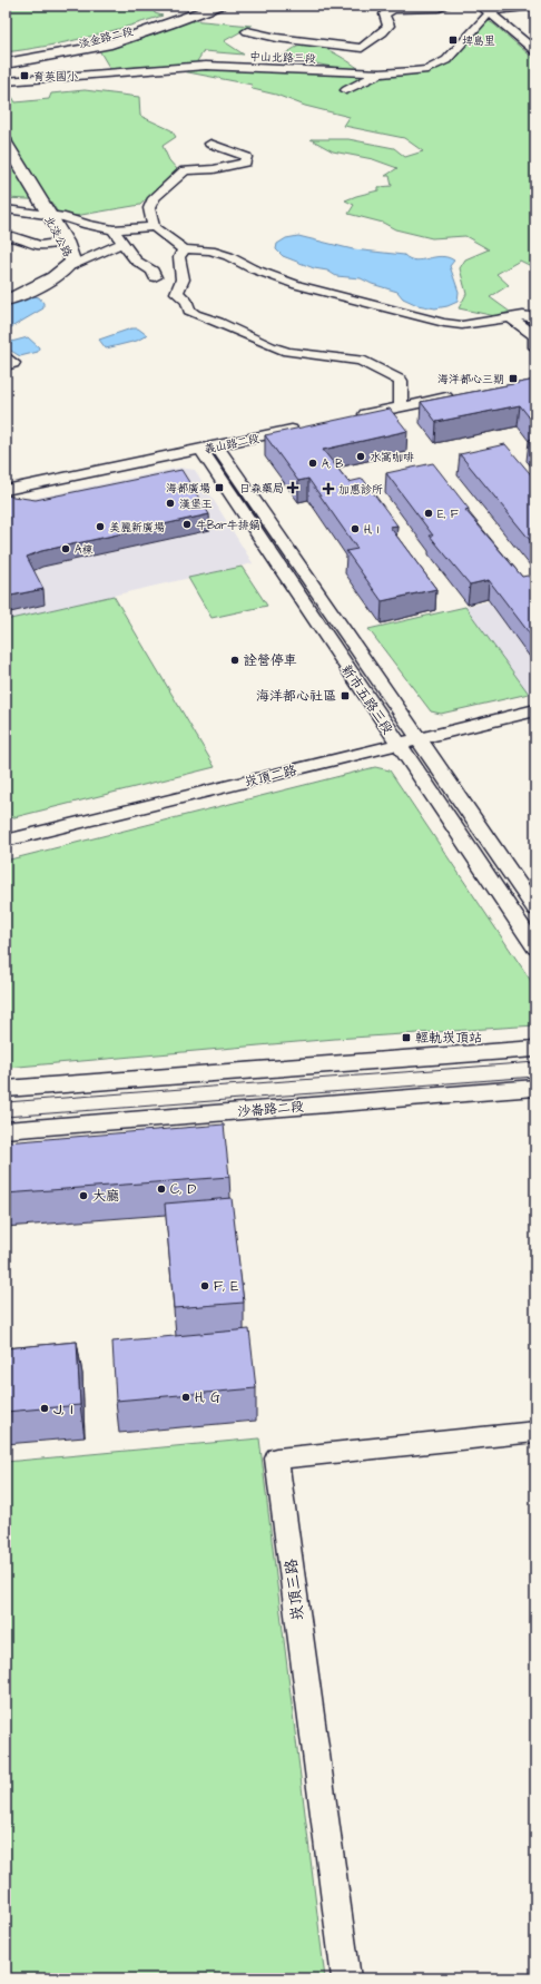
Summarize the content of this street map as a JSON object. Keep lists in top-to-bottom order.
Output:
{
  "streets": {
    "main road": ["淡金路二段", "北淡公路"],
    "street": [
      "中山北路三段",
      "義山路二段",
      "新市五路三段",
      "崁頂二路",
      "沙崙路二段",
      "崁頂三路"
    ]
  },
  "crossings": [
    ["義山路二段", "新市五路三段"],
    ["新市五路三段", "崁頂二路"]
  ],
  "places": {
    "transit": [
      "埤島里",
      "育英國小",
      "海洋都心三期",
      "海都廣場",
      "海洋都心社區",
      "輕軌崁頂站"
    ],
    "other": [
      "水窩咖啡",
      "A, B",
      "漢堡王",
      "E, F",
      "牛Bar牛排鍋",
      "美麗新廣場",
      "H, I",
      "A棟",
      "詮營停車",
      "C, D",
      "大廳",
      "F, E",
      "H, G",
      "J, I"
    ],
    "health": ["日森藥局", "加惠診所"]
  }
}
